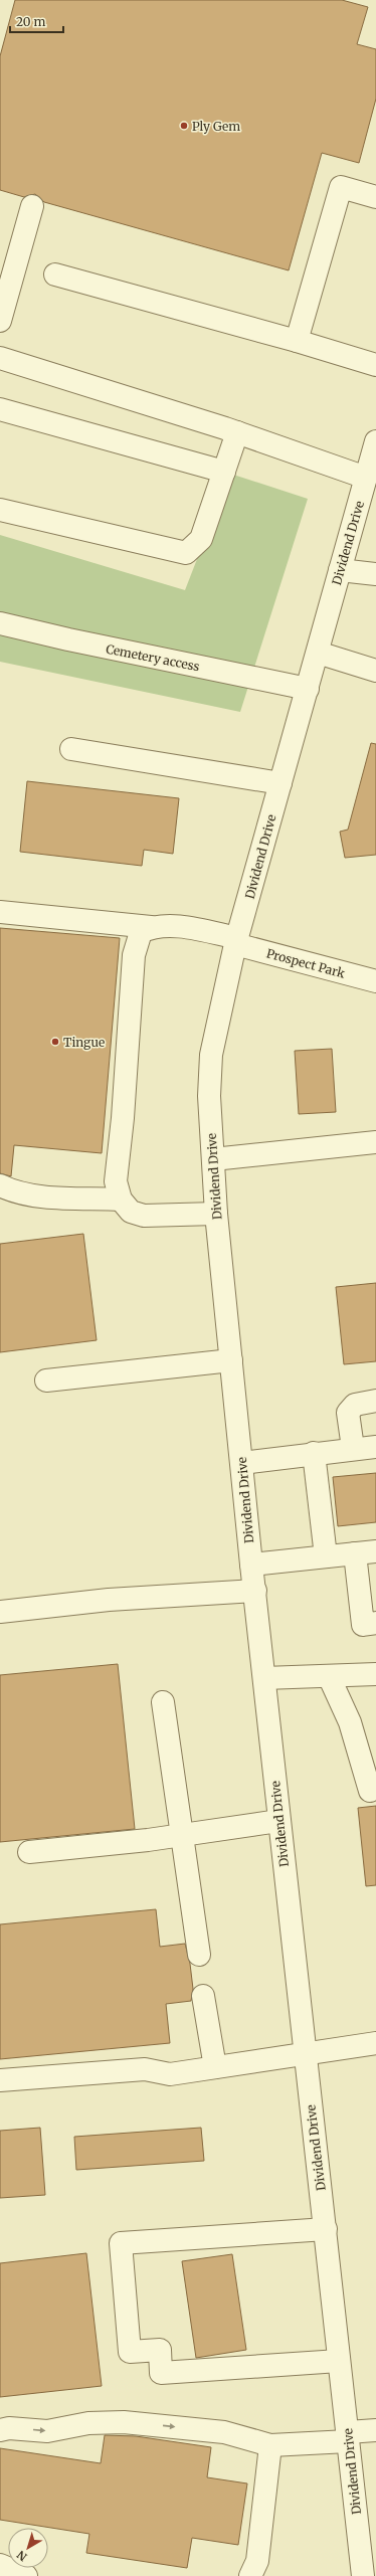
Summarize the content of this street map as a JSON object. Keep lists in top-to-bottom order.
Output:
{
  "streets": {
    "street": ["Dividend Drive", "Cemetery access", "Prospect Park"]
  },
  "crossings": [
    ["Dividend Drive", "Cemetery access"],
    ["Dividend Drive", "Prospect Park"]
  ],
  "places": ["Ply Gem", "Tingue"],
  "scale_bar": "20 m",
  "north": "bottom left"
}
